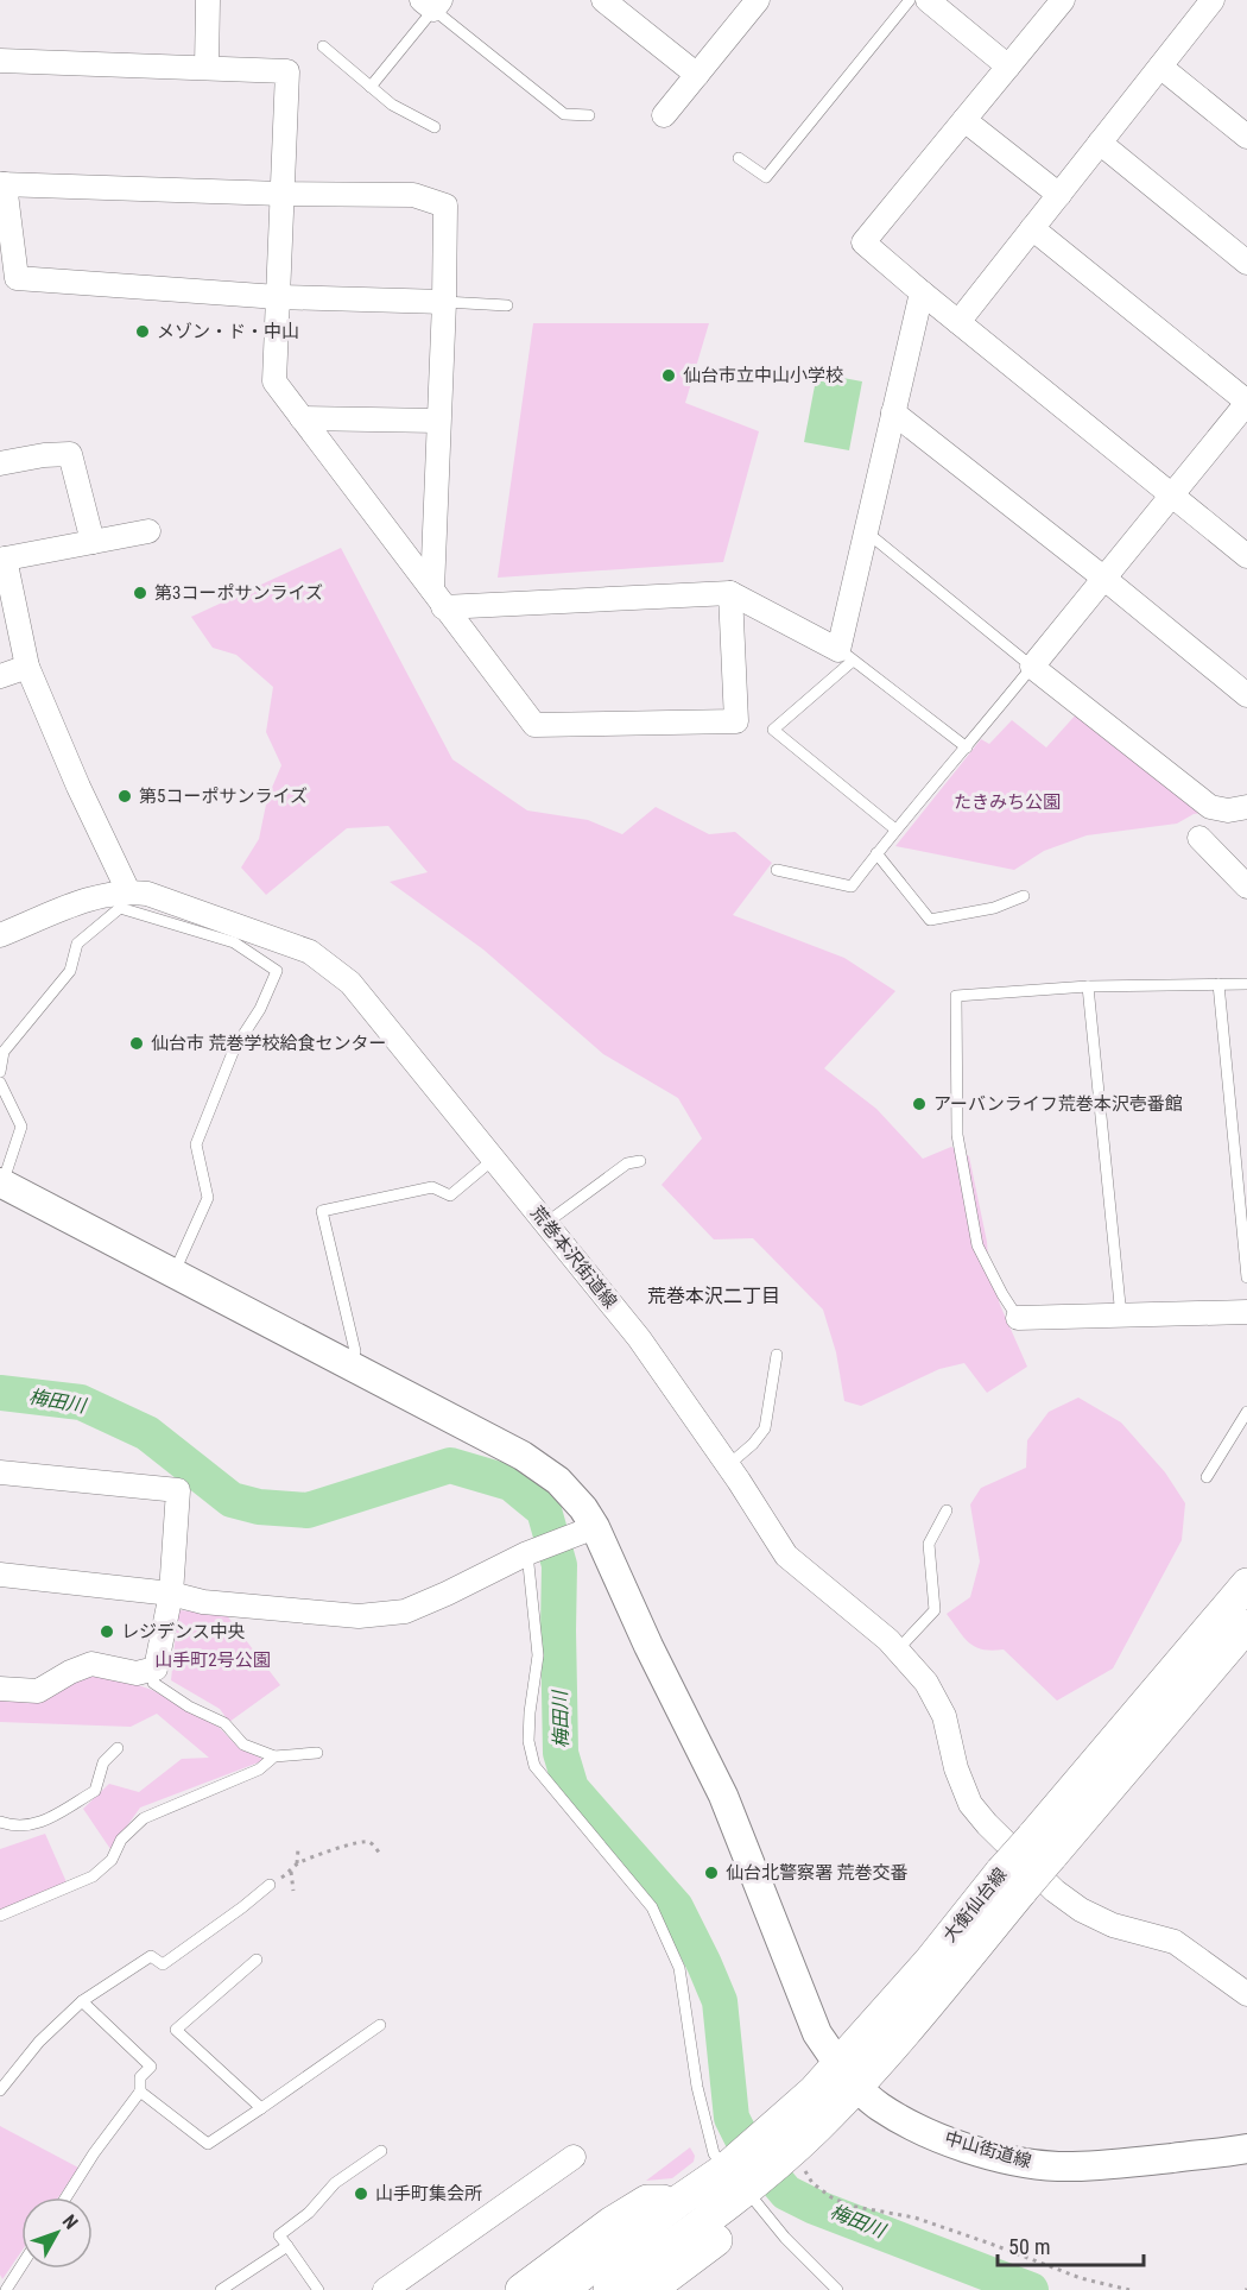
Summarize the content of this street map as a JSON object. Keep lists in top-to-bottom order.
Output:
{
  "streets": {
    "main road": ["大衡仙台線"],
    "street": ["荒巻本沢街道線", "中山街道線"]
  },
  "crossings": [
    ["大衡仙台線", "中山街道線"]
  ],
  "districts": ["荒巻本沢二丁目"],
  "water": ["梅田川"],
  "parks": ["たきみち公園", "山手町2号公園"],
  "places": [
    "メゾン・ド・中山",
    "仙台市立中山小学校",
    "第3コーポサンライズ",
    "第5コーポサンライズ",
    "仙台市 荒巻学校給食センター",
    "アーバンライフ荒巻本沢壱番館",
    "レジデンス中央",
    "仙台北警察署 荒巻交番",
    "山手町集会所"
  ],
  "scale_bar": "50 m",
  "north": "top right"
}
